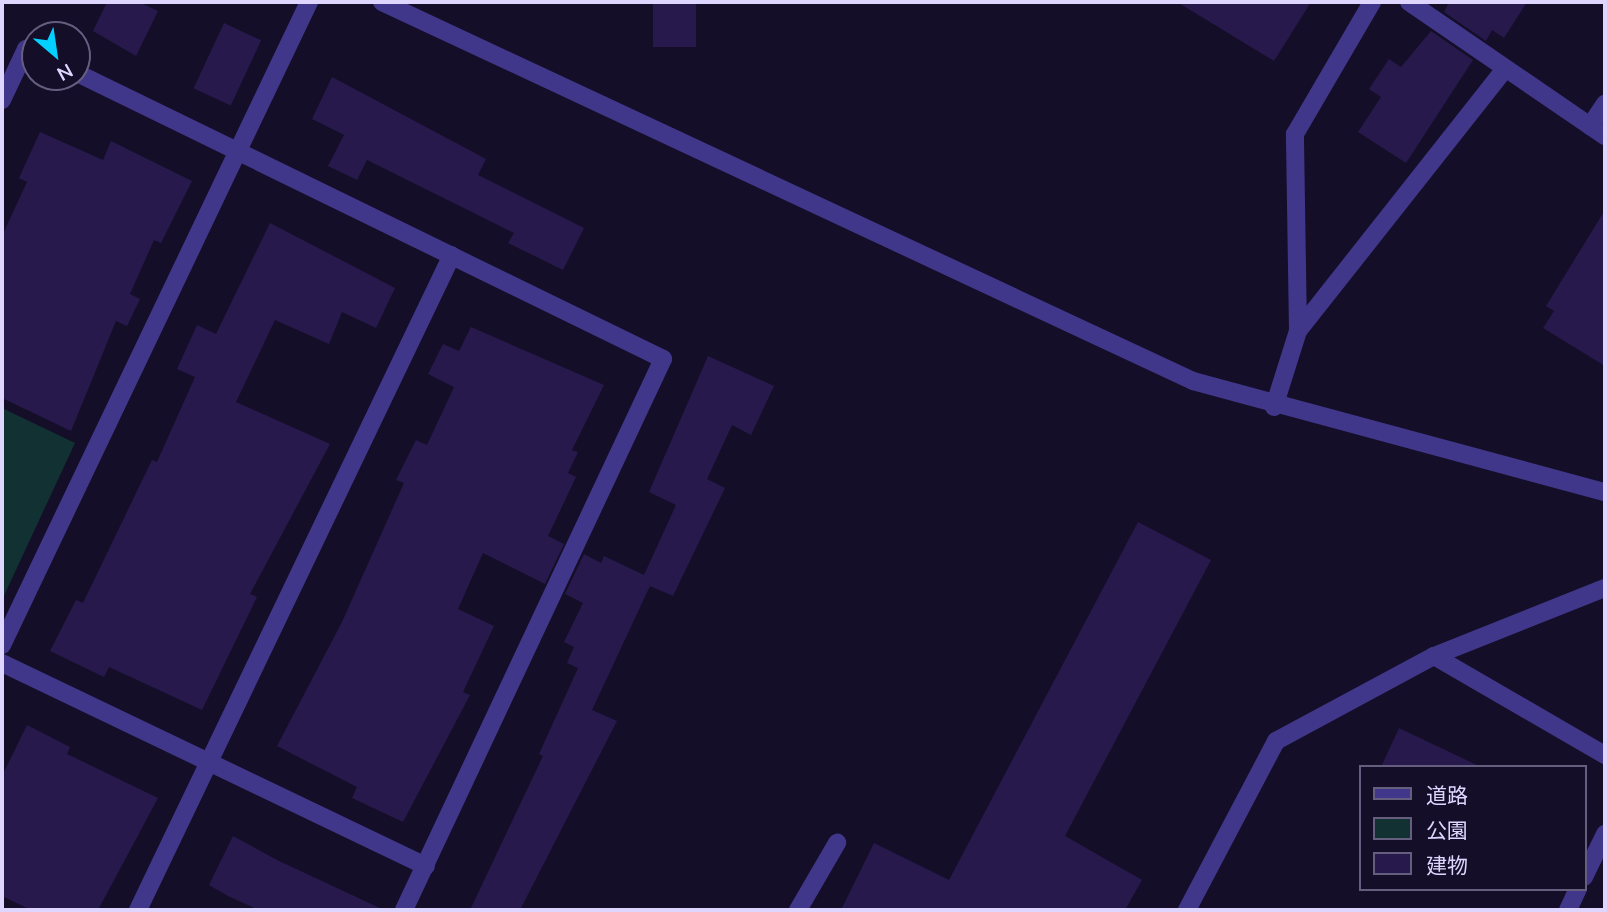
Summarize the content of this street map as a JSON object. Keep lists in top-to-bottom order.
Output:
{
  "legend": ["道路", "公園", "建物"],
  "north": "bottom right"
}
